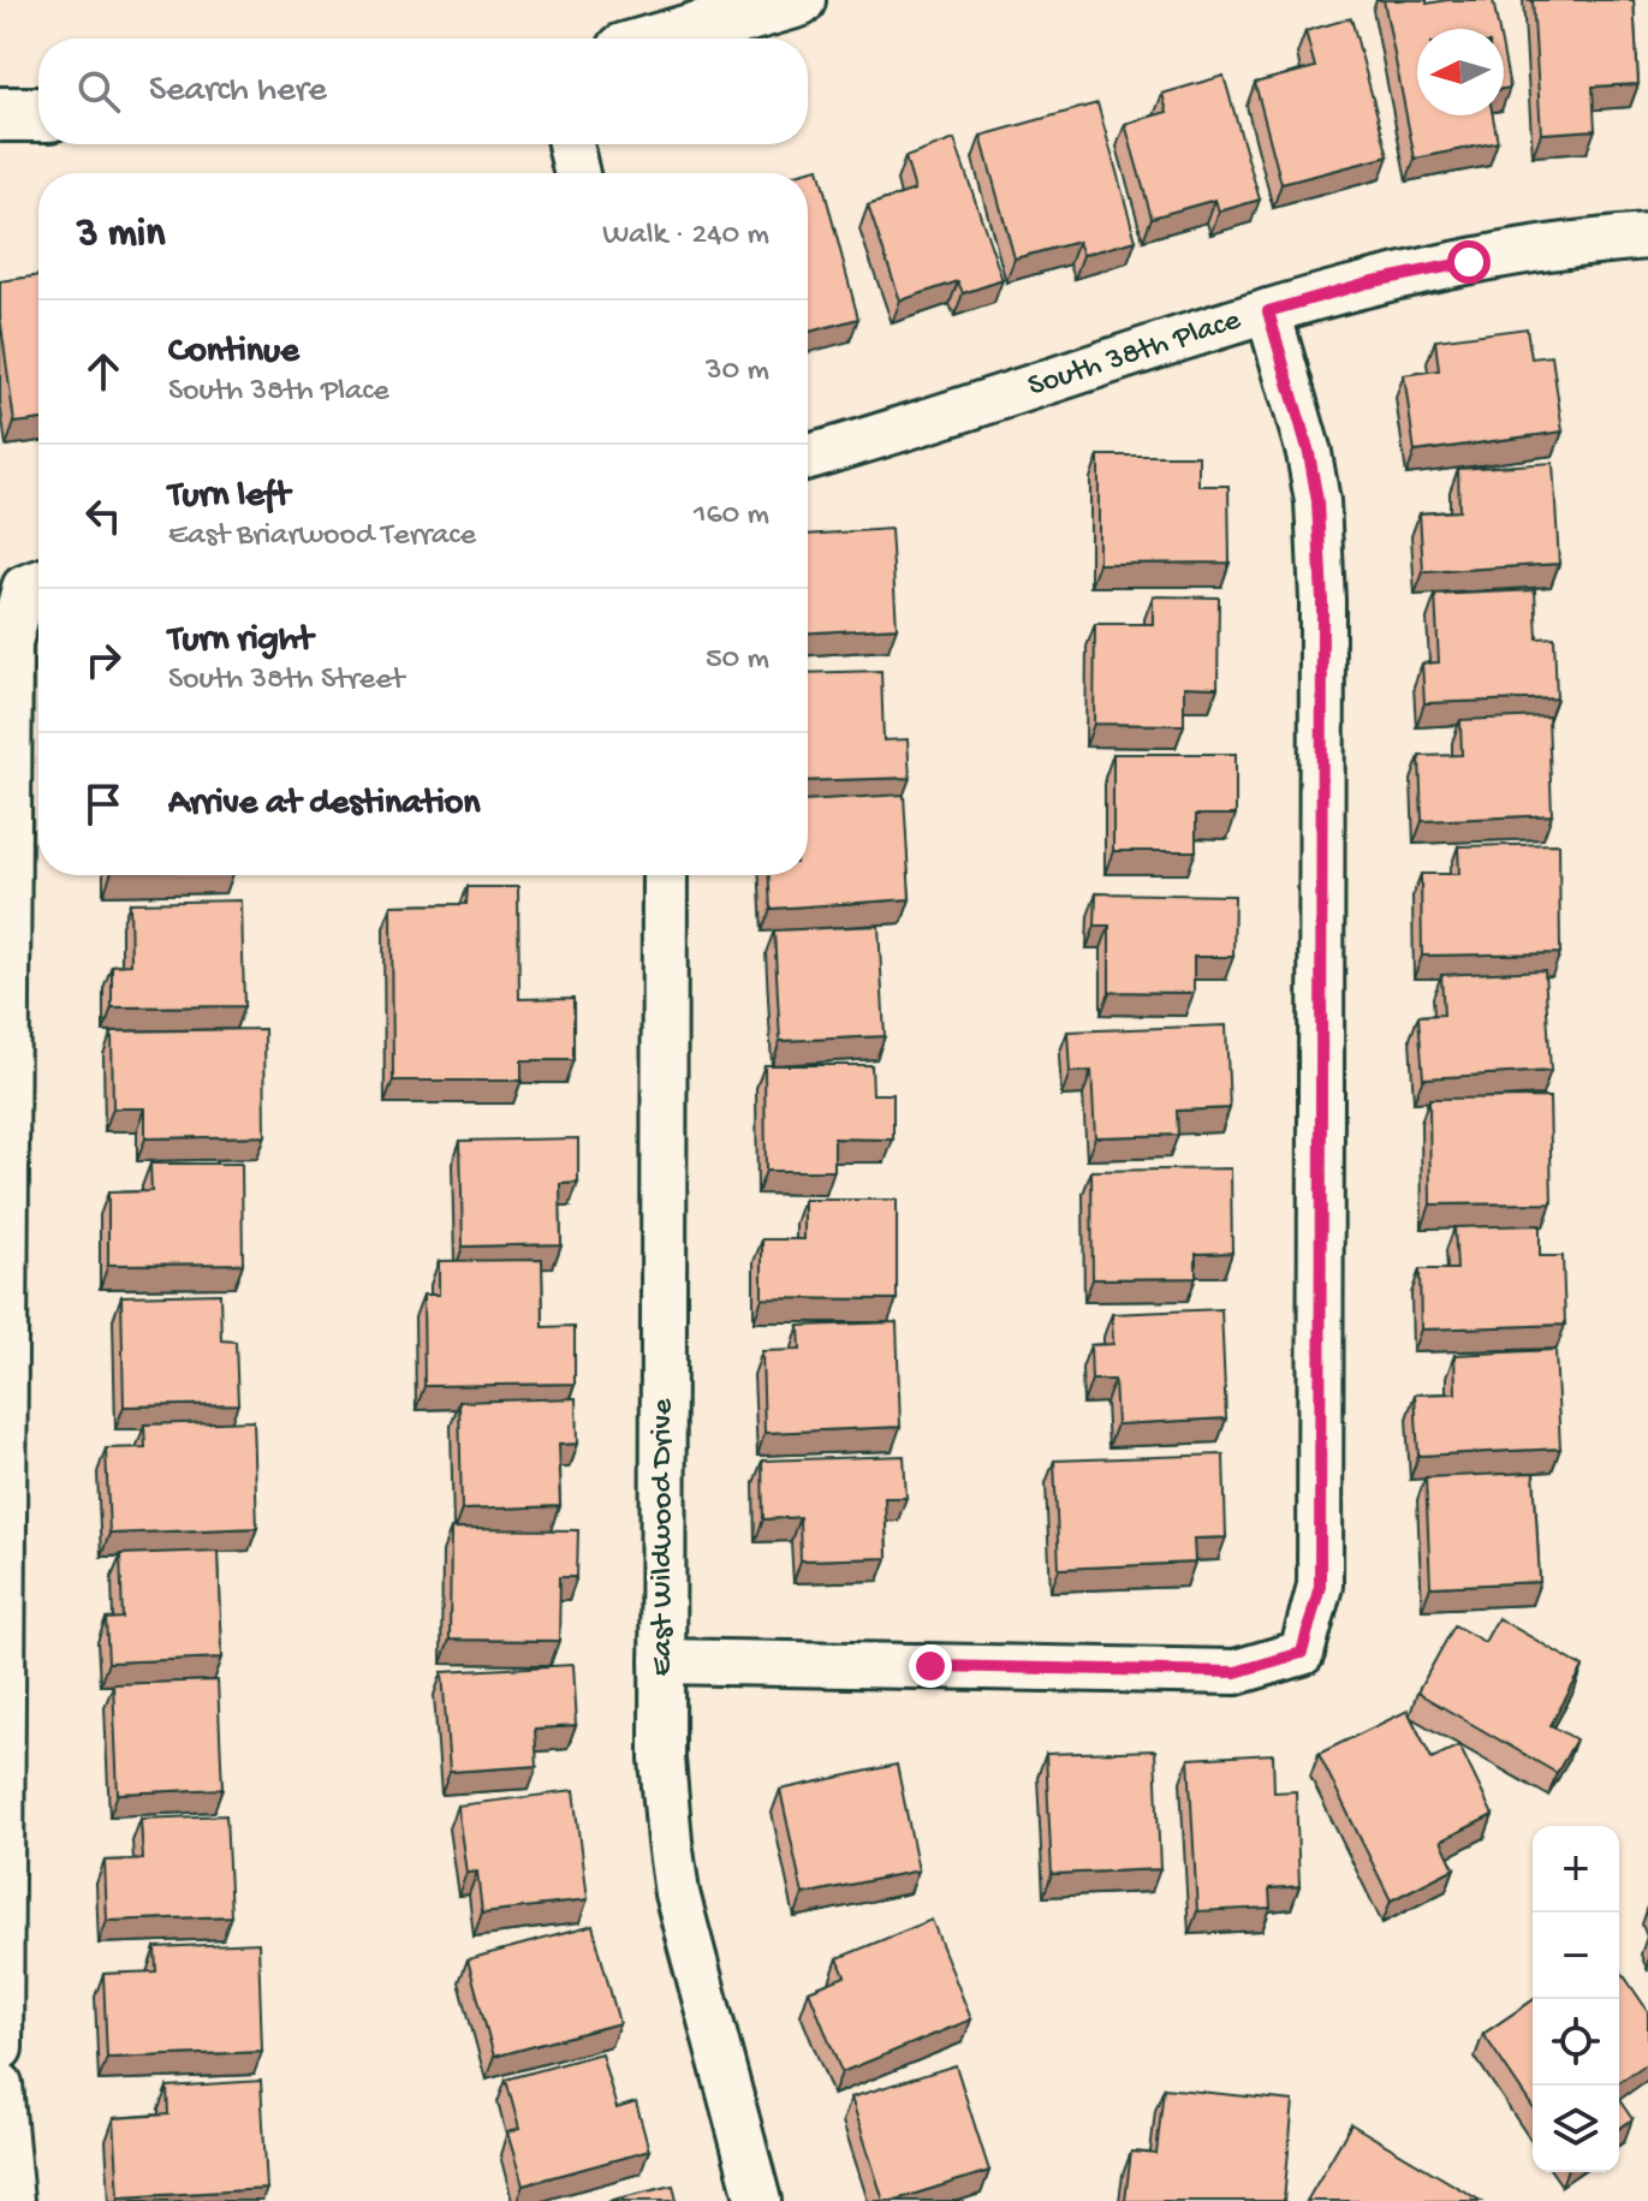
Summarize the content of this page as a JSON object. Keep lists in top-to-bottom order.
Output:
{
  "streets": {
    "street": ["South 38th Place", "East Wildwood Drive"]
  },
  "north": "left",
  "page": {
    "search": "Search here",
    "heading": ["3 min", "Walk · 240 m"],
    "list": [
      ["Continue", "South 38th Place", "30 m"],
      ["Turn left", "East Briarwood Terrace", "160 m"],
      ["Turn right", "South 38th Street", "50 m"],
      "Arrive at destination"
    ],
    "map_buttons": ["+", "−"]
  }
}
